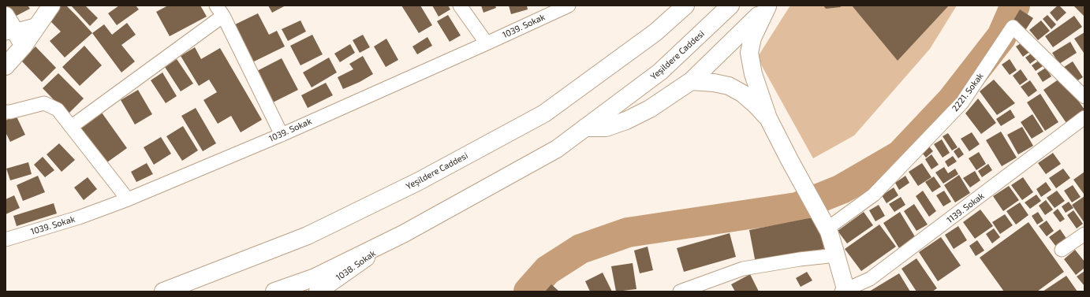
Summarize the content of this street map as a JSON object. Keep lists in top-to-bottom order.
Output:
{
  "streets": {
    "main road": ["Yeşildere Caddesi", "1038. Sokak"],
    "street": ["1039. Sokak", "2221. Sokak", "1139. Sokak"]
  },
  "crossings": [
    ["Yeşildere Caddesi", "1038. Sokak"]
  ]
}
